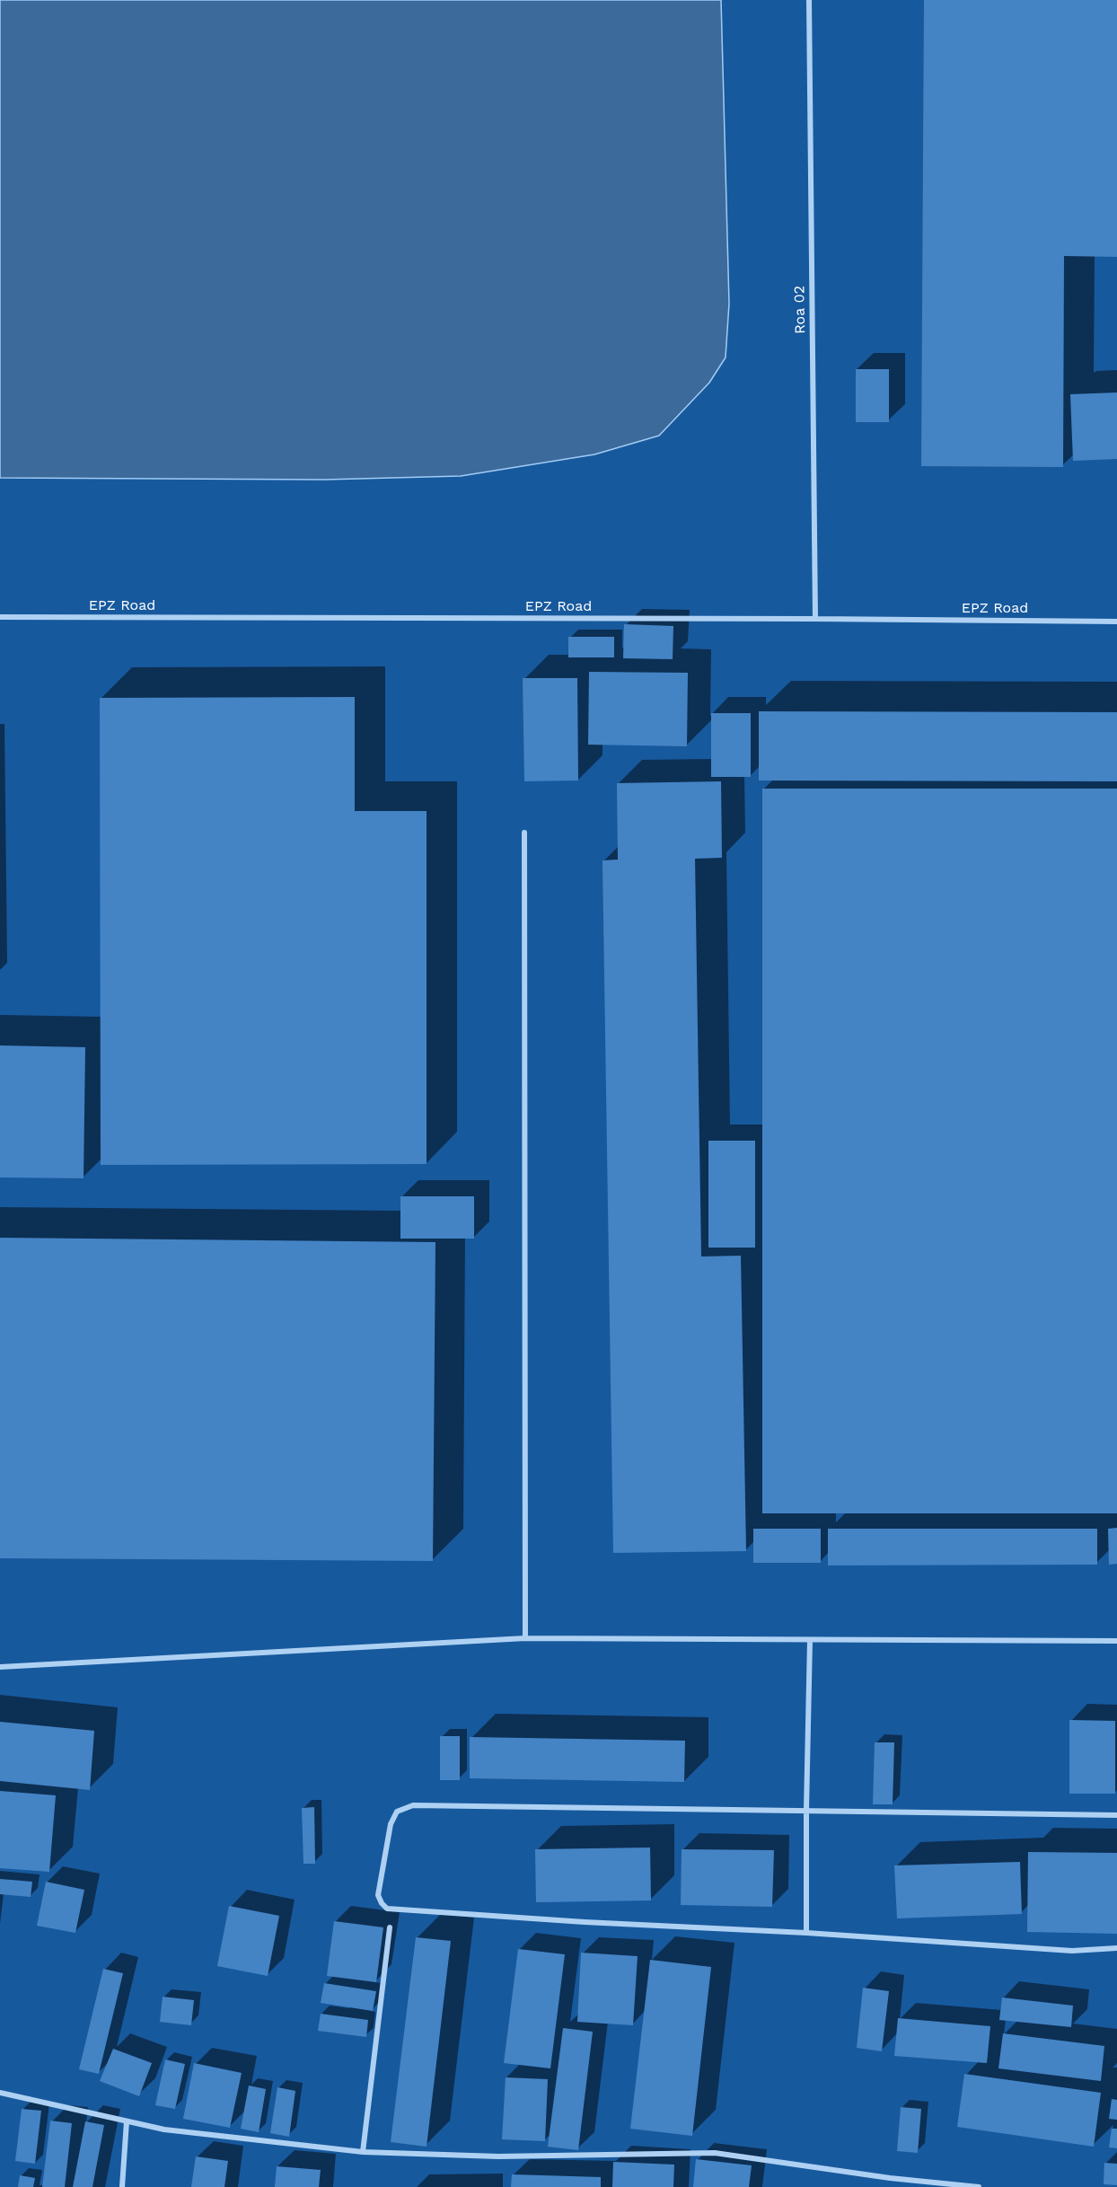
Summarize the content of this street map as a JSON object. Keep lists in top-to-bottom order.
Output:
{
  "streets": {
    "street": ["Roa 02", "EPZ Road"]
  },
  "crossings": [
    ["Roa 02", "EPZ Road"]
  ]
}
